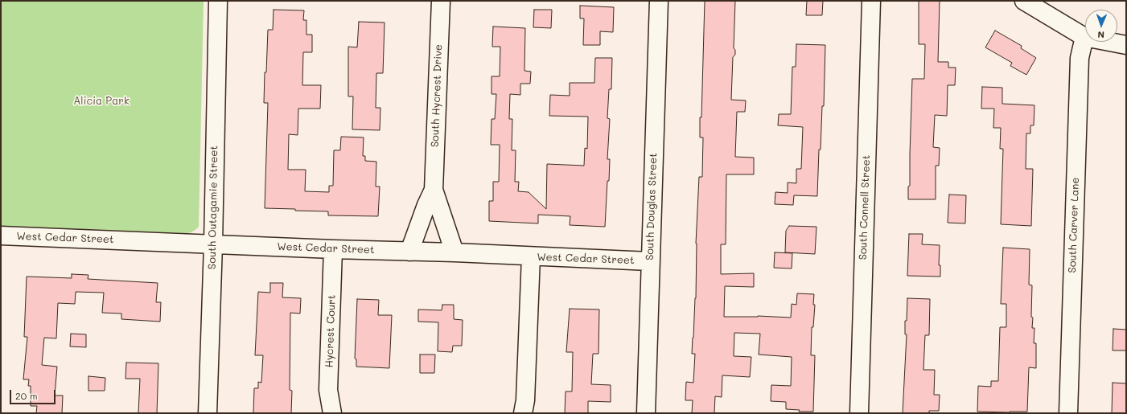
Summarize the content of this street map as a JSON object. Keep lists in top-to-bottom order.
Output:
{
  "streets": {
    "street": [
      "South Hycrest Drive",
      "South Douglas Street",
      "South Outagamie Street",
      "South Connell Street",
      "South Carver Lane",
      "West Cedar Street",
      "Hycrest Court"
    ]
  },
  "crossings": [
    ["South Hycrest Drive", "West Cedar Street"],
    ["South Douglas Street", "West Cedar Street"],
    ["South Outagamie Street", "West Cedar Street"],
    ["West Cedar Street", "Hycrest Court"]
  ],
  "parks": ["Alicia Park"],
  "scale_bar": "20 m",
  "north": "bottom"
}
